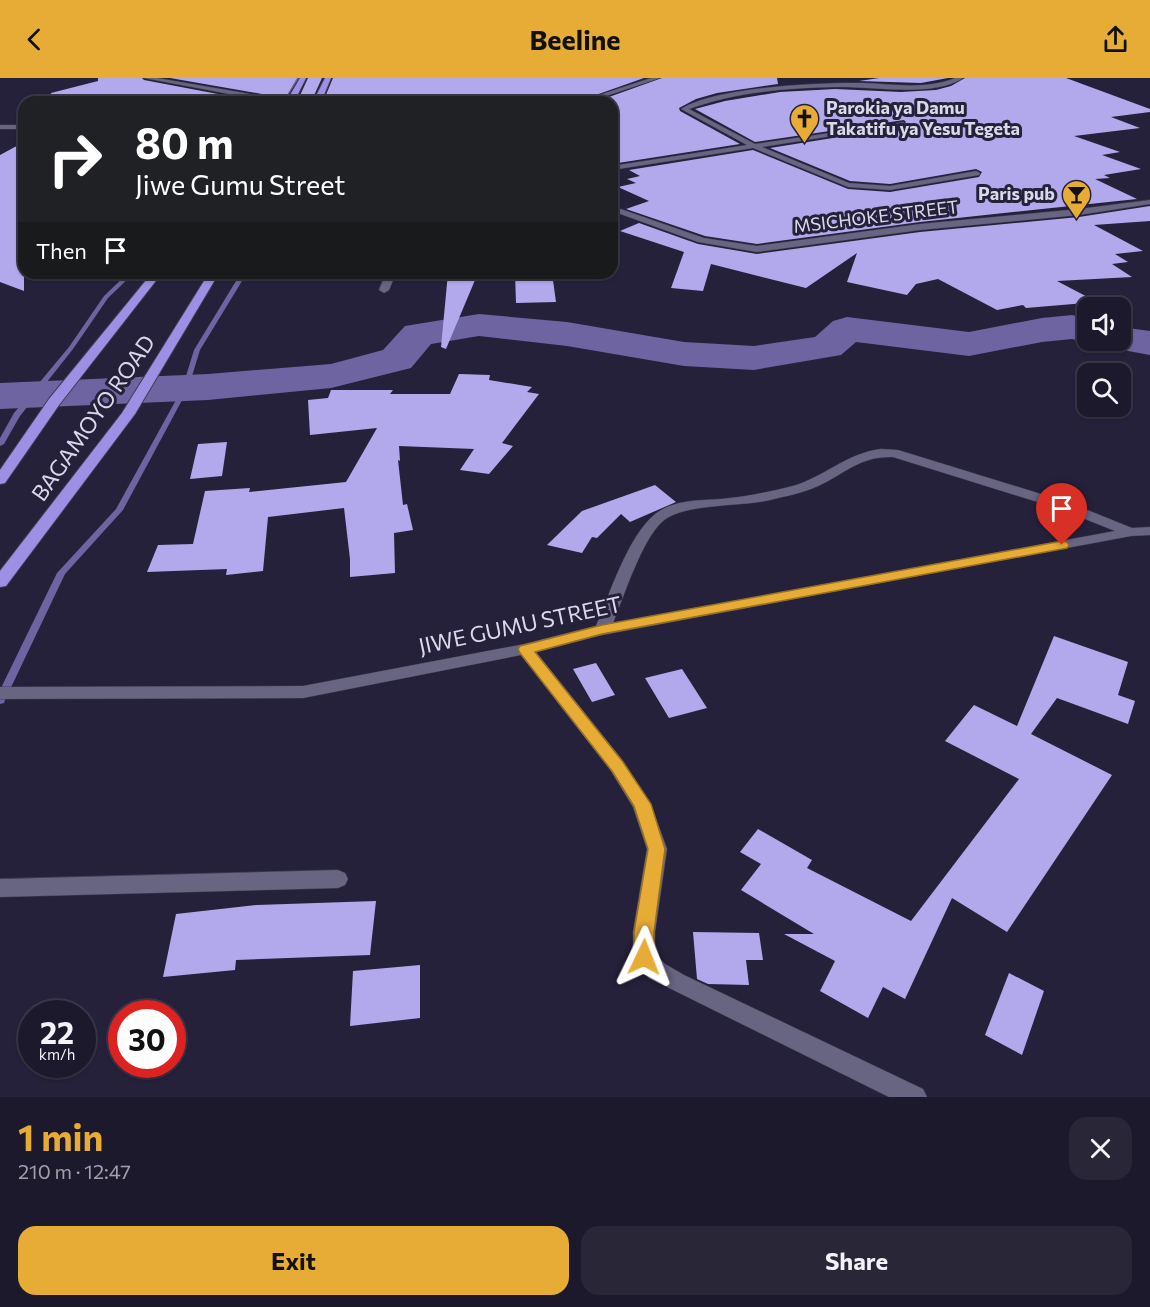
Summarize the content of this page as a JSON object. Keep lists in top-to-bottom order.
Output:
{
  "streets": {
    "highway": ["BAGAMOYO ROAD"],
    "street": ["MSICHOKE STREET", "JIWE GUMU STREET"]
  },
  "places": {
    "church": ["Parokia ya Damu Takatifu ya Yesu Tegeta"],
    "bar": ["Paris pub"]
  },
  "page": {
    "header": "Beeline",
    "turn": ["80 m", "Jiwe Gumu Street"],
    "then": "Then",
    "speed": "22 km/h",
    "limit": "30",
    "heading": ["1 min", "210 m · 12:47"],
    "buttons": ["Exit", "Share"]
  }
}
